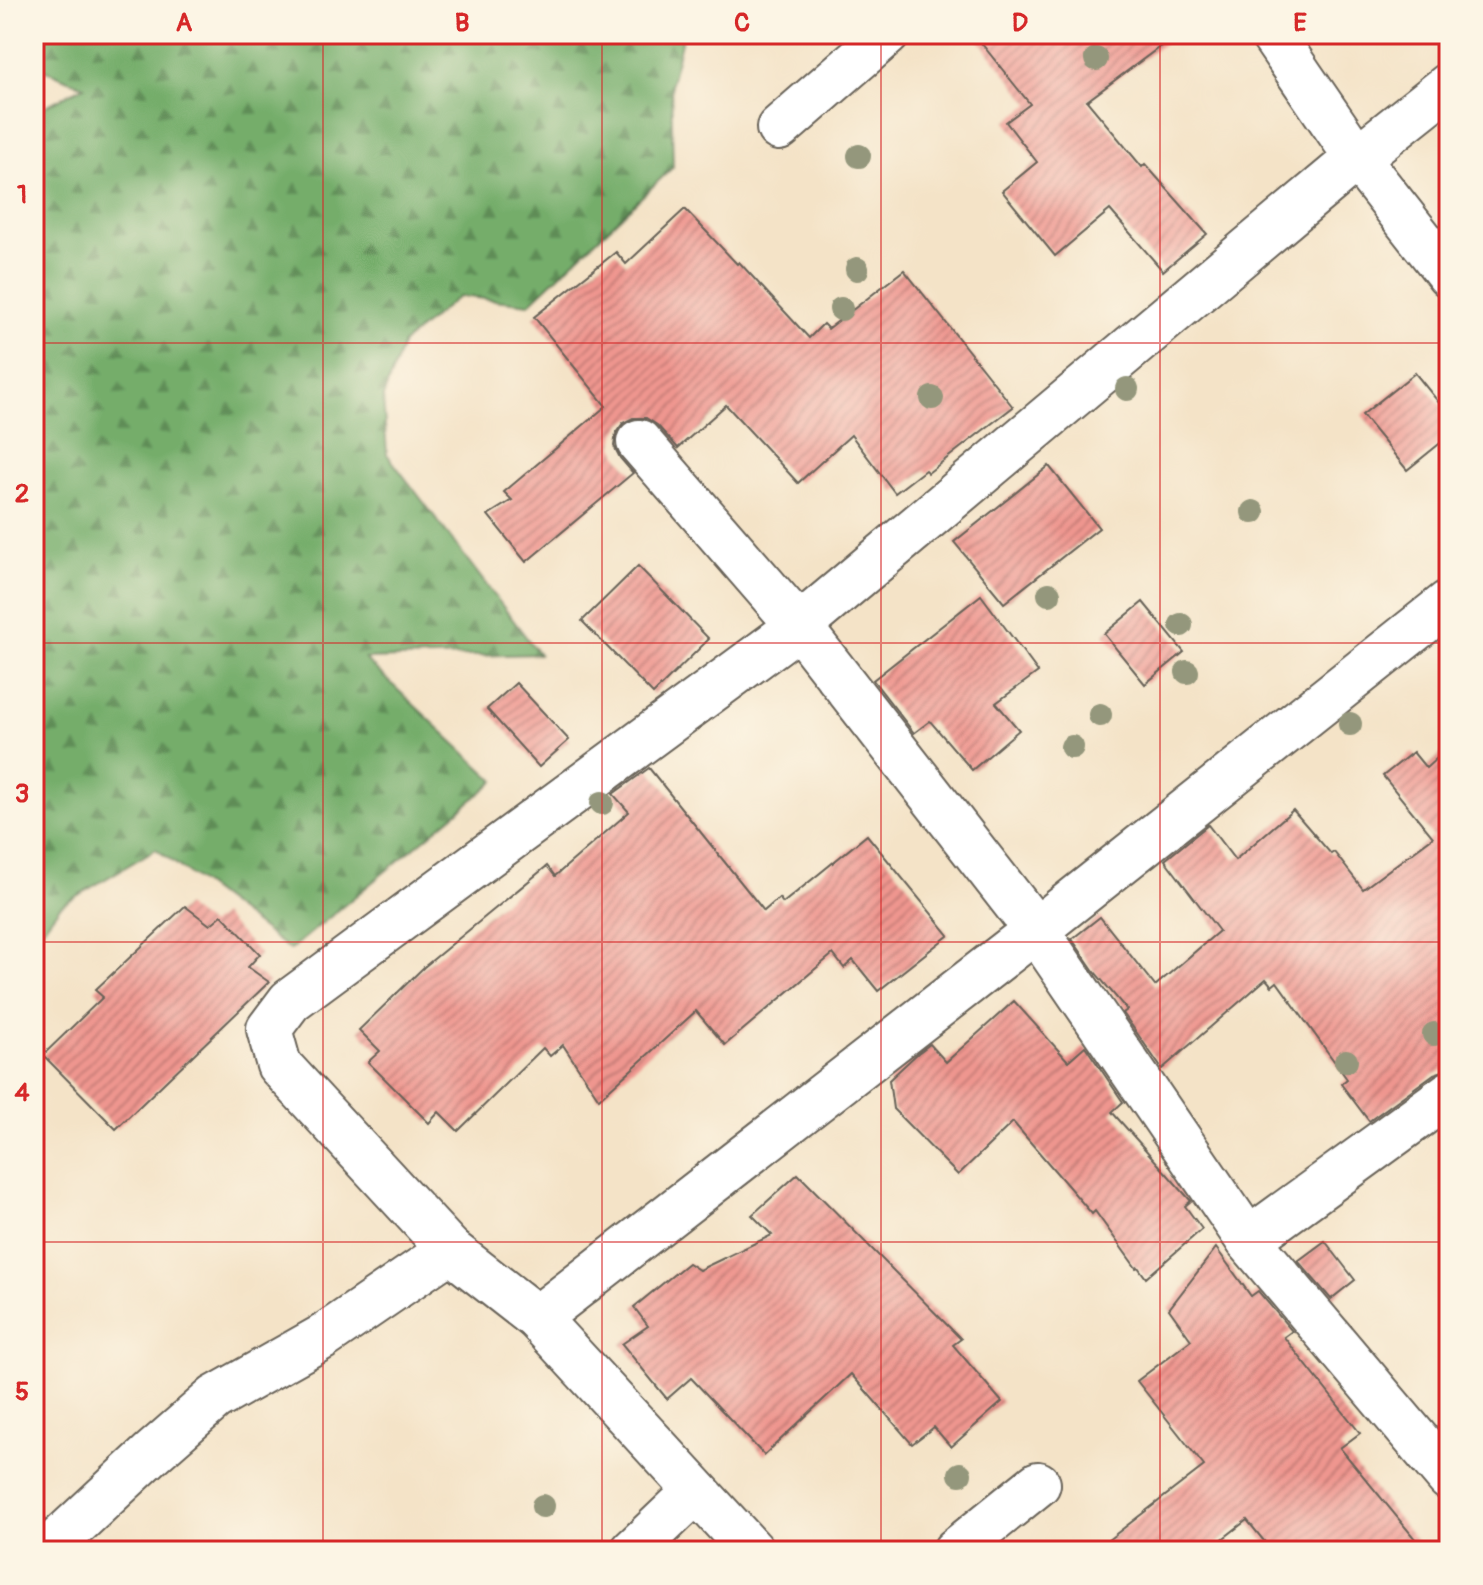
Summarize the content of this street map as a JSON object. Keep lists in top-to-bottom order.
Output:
{
  "grid": {
    "columns": [
      "A",
      "B",
      "C",
      "D",
      "E"
    ],
    "rows": [
      "1",
      "2",
      "3",
      "4",
      "5"
    ]
  }
}
